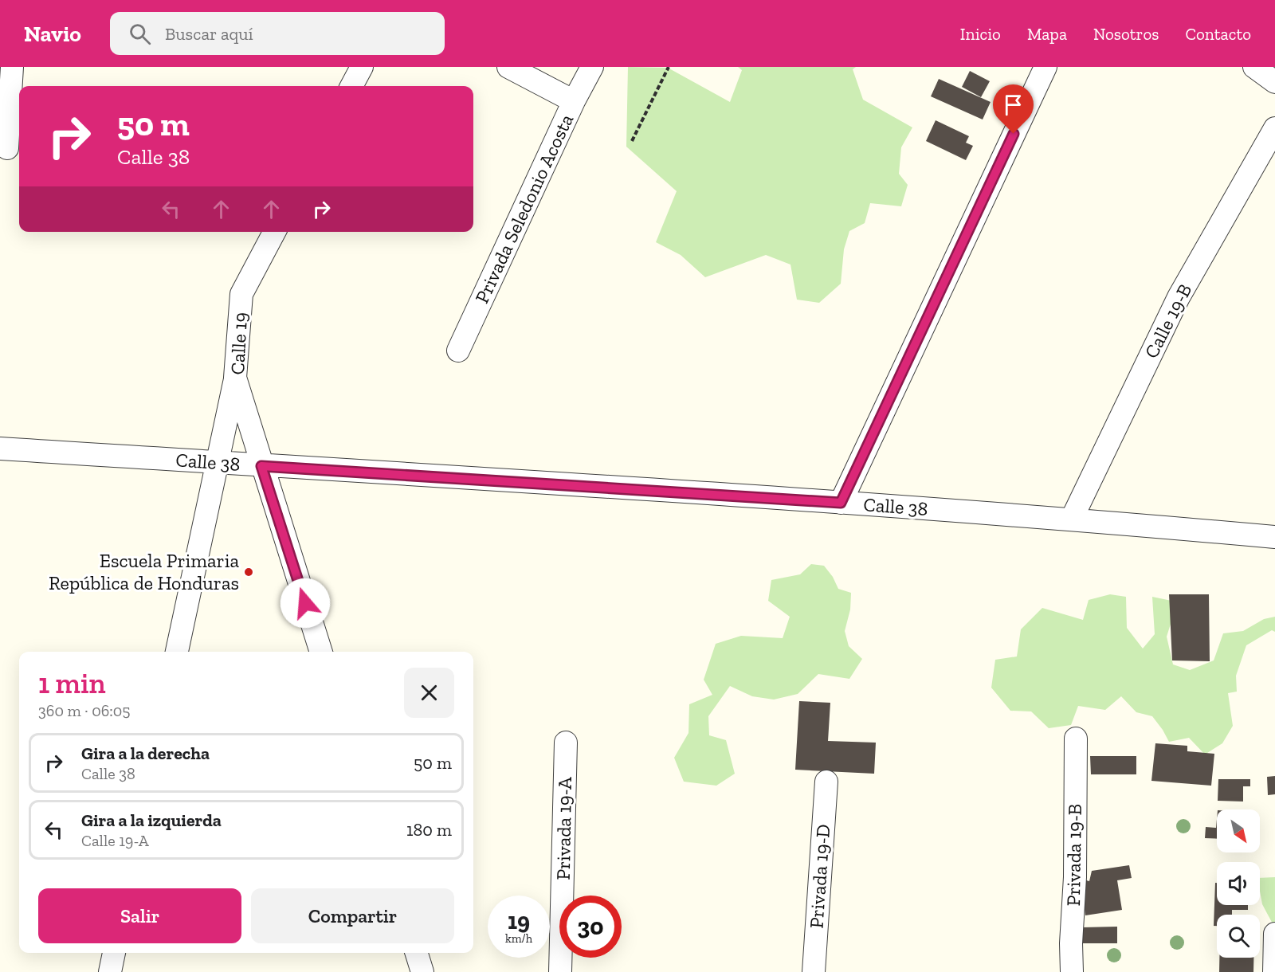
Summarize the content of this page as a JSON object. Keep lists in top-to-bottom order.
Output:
{
  "streets": {
    "street": [
      "Privada Seledonio Acosta",
      "Calle 19-B",
      "Calle 19",
      "Calle 38",
      "Privada 19-A",
      "Privada 19-B",
      "Privada 19-D"
    ]
  },
  "crossings": [
    ["Calle 19-B", "Calle 38"],
    ["Calle 19", "Calle 38"]
  ],
  "places": ["Escuela Primaria República de Honduras"],
  "north": "bottom right",
  "page": {
    "header": "Navio",
    "search": "Buscar aquí",
    "nav": [
      "Inicio",
      "Mapa",
      "Nosotros",
      "Contacto"
    ],
    "turn": ["50 m", "Calle 38"],
    "heading": ["1 min", "360 m · 06:05"],
    "list": [
      {
        "name": "Gira a la derecha",
        "note": "Calle 38",
        "value": "50 m"
      },
      {
        "name": "Gira a la izquierda",
        "note": "Calle 19-A",
        "value": "180 m"
      }
    ],
    "buttons": ["Salir", "Compartir"],
    "speed": "19 km/h",
    "limit": "30"
  }
}
